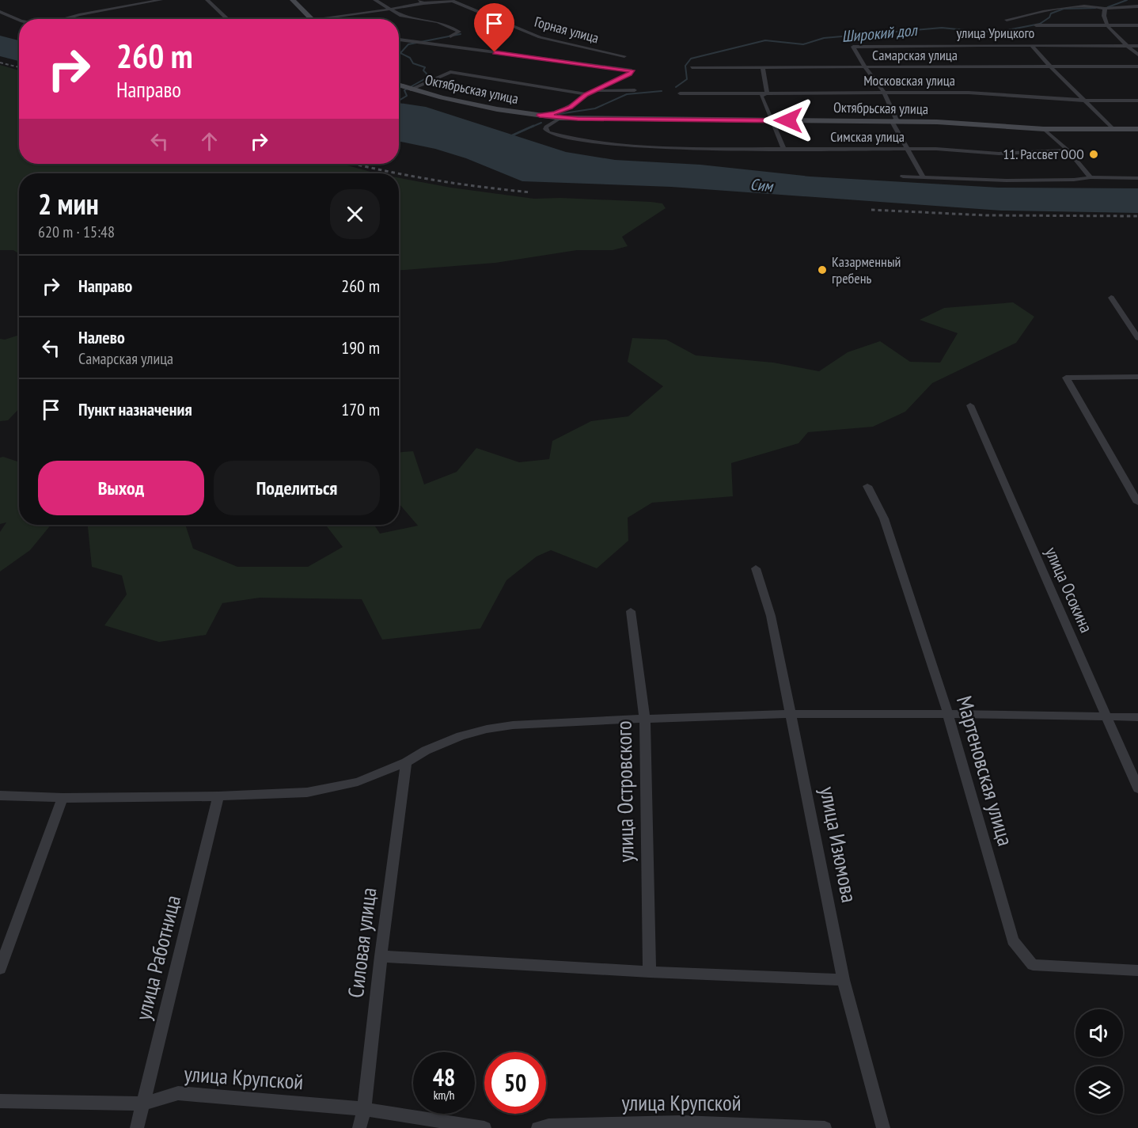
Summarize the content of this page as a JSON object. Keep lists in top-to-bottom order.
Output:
{
  "streets": {
    "main road": ["Октябрьская улица"],
    "street": [
      "Горная улица",
      "улица Урицкого",
      "Самарская улица",
      "Московская улица",
      "Симская улица",
      "улица Осокина",
      "Мартеновская улица",
      "улица Островского",
      "улица Изюмова",
      "Силовая улица",
      "улица Работница",
      "улица Крупской"
    ]
  },
  "crossings": [
    ["улица Урицкого", "Самарская улица"],
    ["Октябрьская улица", "Симская улица"],
    ["Силовая улица", "улица Крупской"],
    ["улица Работница", "улица Крупской"]
  ],
  "water": ["Широкий дол", "Сим"],
  "places": ["11. Рассвет ООО", "Казарменный гребень"],
  "page": {
    "turn": ["260 m", "Направо"],
    "heading": ["2 мин", "620 m · 15:48"],
    "list": [
      {
        "name": "Направо",
        "value": "260 m"
      },
      {
        "name": "Налево",
        "note": "Самарская улица",
        "value": "190 m"
      },
      {
        "name": "Пункт назначения",
        "value": "170 m"
      }
    ],
    "buttons": ["Выход", "Поделиться"],
    "speed": "48 km/h",
    "limit": "50"
  }
}
